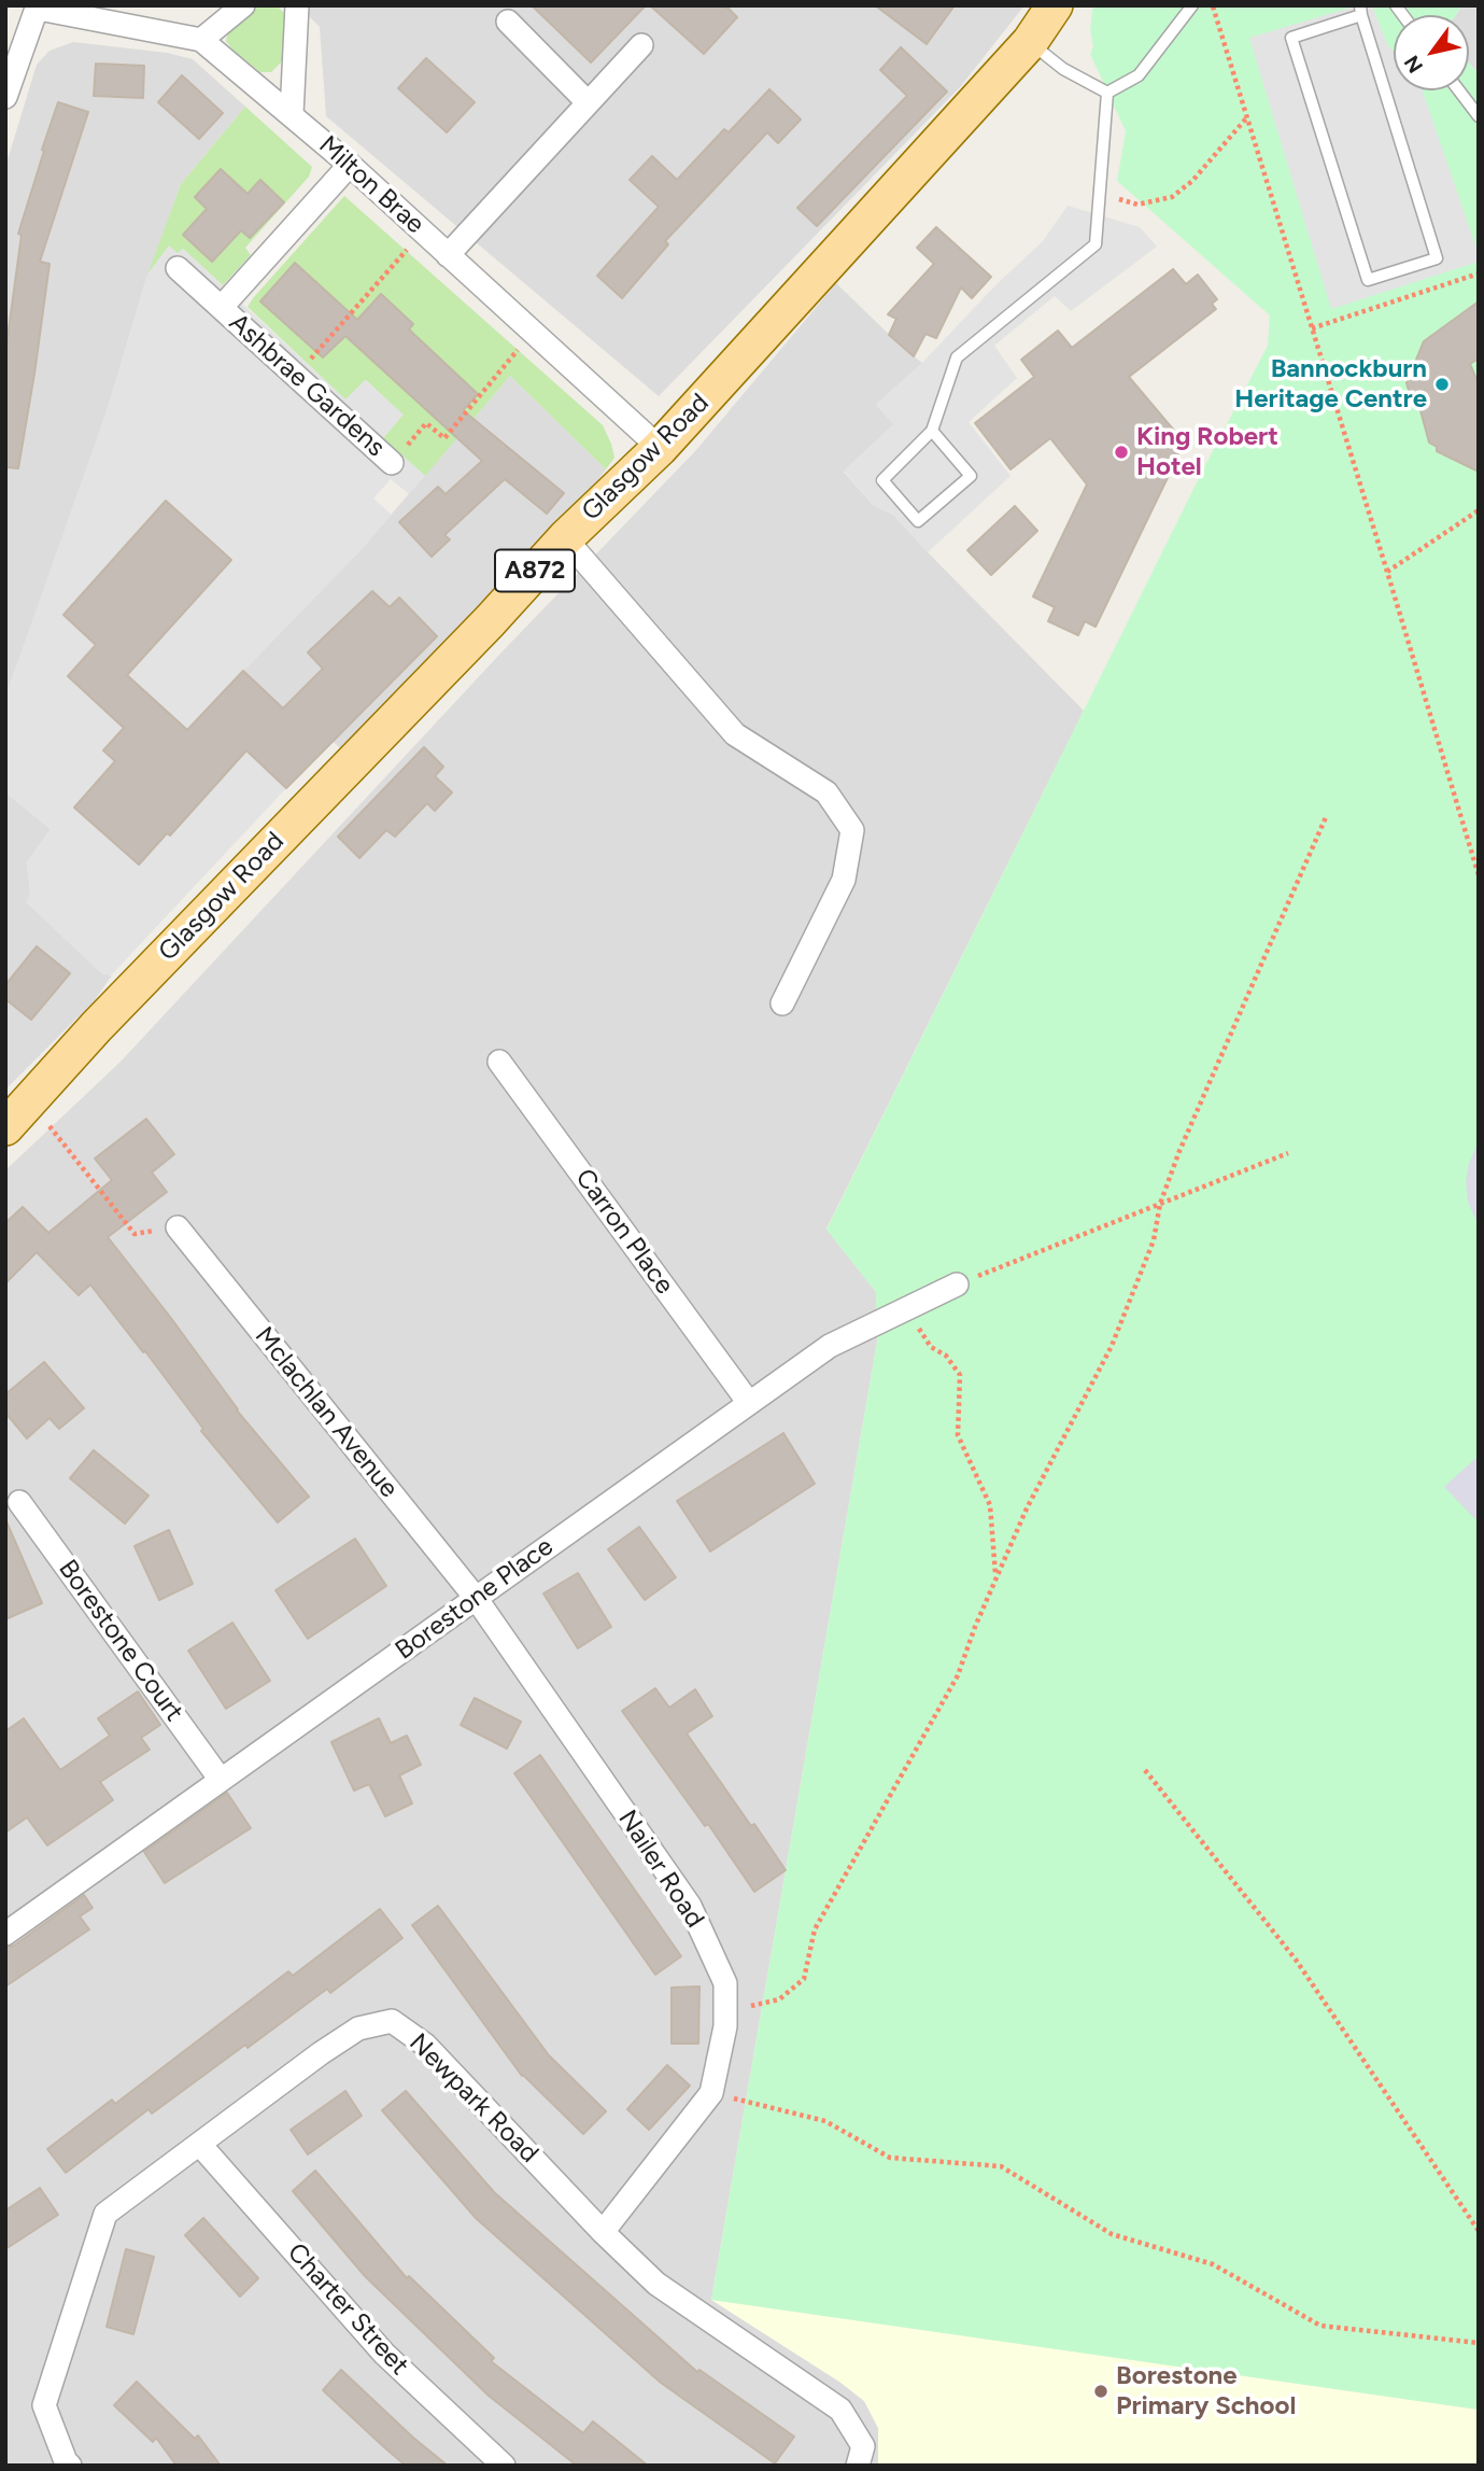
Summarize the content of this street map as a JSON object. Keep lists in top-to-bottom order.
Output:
{
  "streets": {
    "main road": ["Glasgow Road", "A872"],
    "street": [
      "Milton Brae",
      "Ashbrae Gardens",
      "Carron Place",
      "Mclachlan Avenue",
      "Borestone Place",
      "Borestone Court",
      "Nailer Road",
      "Newpark Road",
      "Charter Street"
    ]
  },
  "crossings": [
    ["Milton Brae", "Ashbrae Gardens"],
    ["Milton Brae", "Glasgow Road"],
    ["Carron Place", "Borestone Place"],
    ["Mclachlan Avenue", "Borestone Place"],
    ["Mclachlan Avenue", "Nailer Road"],
    ["Borestone Place", "Borestone Court"],
    ["Borestone Place", "Nailer Road"],
    ["Nailer Road", "Newpark Road"],
    ["Newpark Road", "Charter Street"]
  ],
  "places": ["Bannockburn Heritage Centre", "King Robert Hotel", "Borestone Primary School"],
  "north": "bottom left"
}
